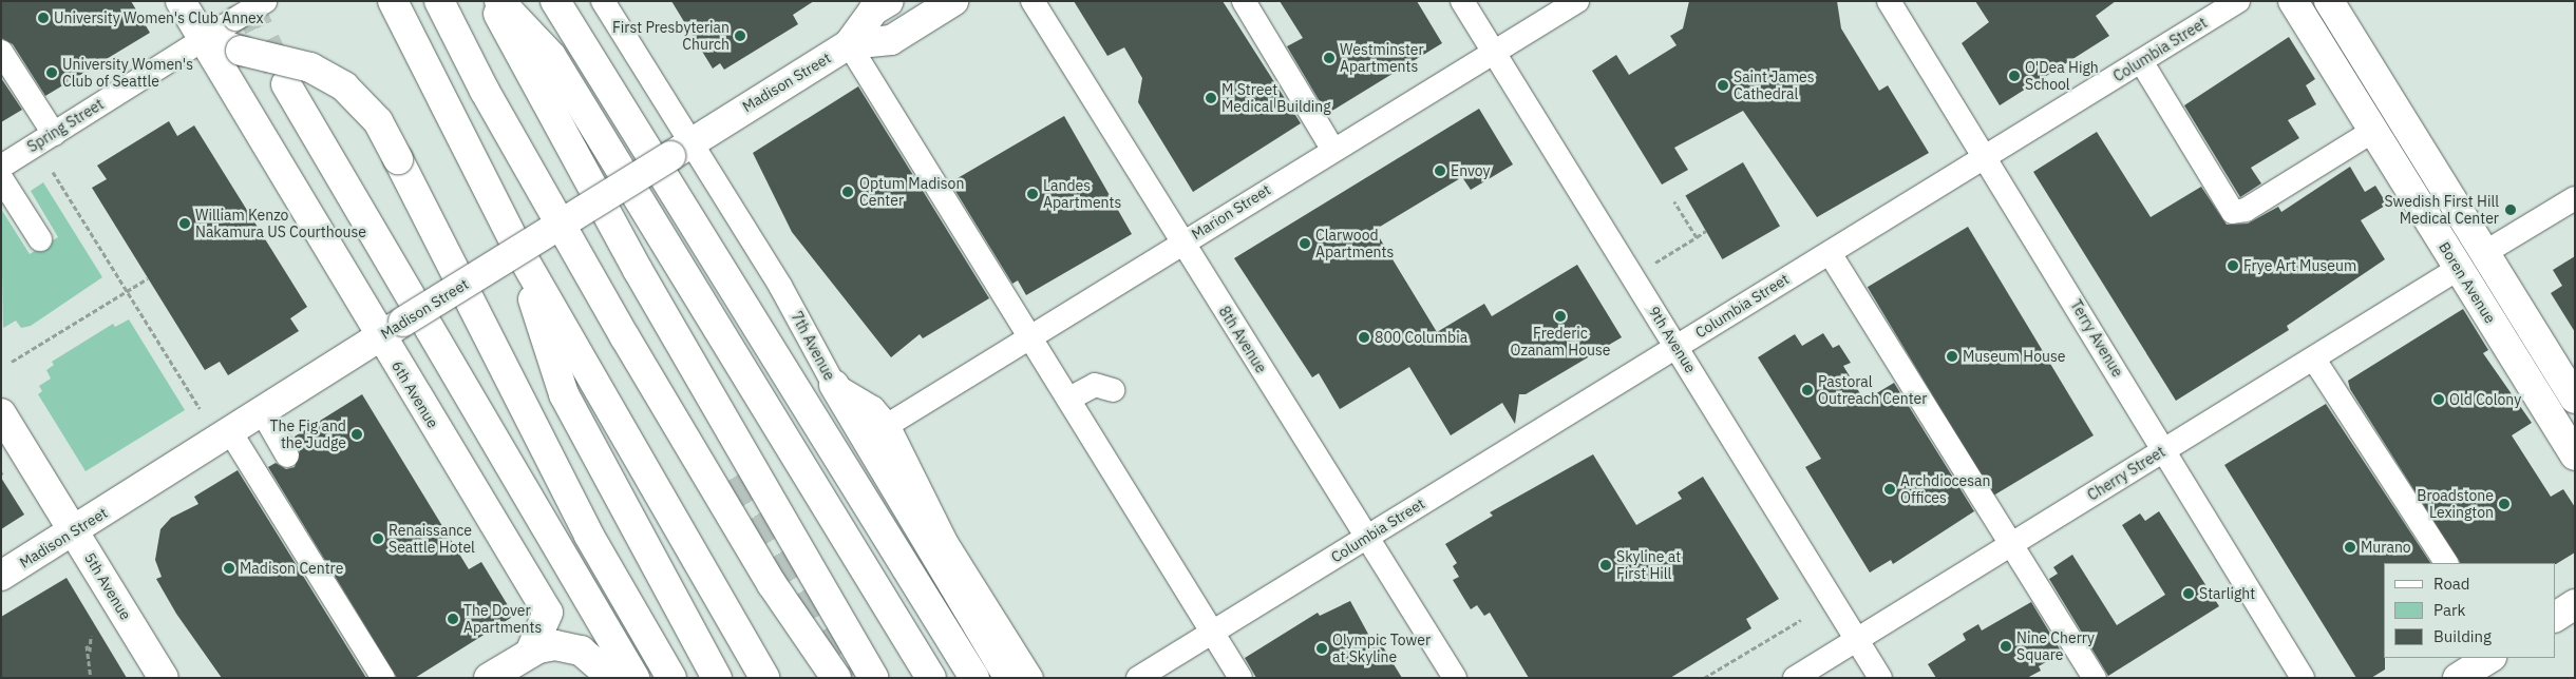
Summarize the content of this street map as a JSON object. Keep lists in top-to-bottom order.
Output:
{
  "streets": {
    "main road": [
      "Madison Street",
      "Boren Avenue",
      "6th Avenue",
      "5th Avenue"
    ],
    "street": [
      "Columbia Street",
      "Spring Street",
      "Marion Street",
      "Terry Avenue",
      "8th Avenue",
      "9th Avenue",
      "7th Avenue",
      "Cherry Street"
    ]
  },
  "crossings": [
    ["Columbia Street", "Terry Avenue"],
    ["Columbia Street", "8th Avenue"],
    ["Columbia Street", "9th Avenue"],
    ["Madison Street", "7th Avenue"],
    ["Madison Street", "6th Avenue"],
    ["Madison Street", "5th Avenue"],
    ["Spring Street", "6th Avenue"],
    ["Marion Street", "8th Avenue"],
    ["Marion Street", "9th Avenue"],
    ["Marion Street", "7th Avenue"],
    ["Boren Avenue", "Cherry Street"],
    ["Terry Avenue", "Cherry Street"],
    ["9th Avenue", "Cherry Street"]
  ],
  "places": [
    "University Women's Club Annex",
    "First Presbyterian Church",
    "Westminster Apartments",
    "University Women's Club of Seattle",
    "O'Dea High School",
    "Saint James Cathedral",
    "M Street Medical Building",
    "Envoy",
    "Optum Madison Center",
    "Landes Apartments",
    "Swedish First Hill Medical Center",
    "William Kenzo Nakamura US Courthouse",
    "Clarwood Apartments",
    "Frye Art Museum",
    "Frederic Ozanam House",
    "800 Columbia",
    "Museum House",
    "Pastoral Outreach Center",
    "Old Colony",
    "The Fig and the Judge",
    "Archdiocesan Offices",
    "Broadstone Lexington",
    "Renaissance Seattle Hotel",
    "Murano",
    "Skyline at First Hill",
    "Madison Centre",
    "Starlight",
    "The Dover Apartments",
    "Nine Cherry Square",
    "Olympic Tower at Skyline"
  ],
  "legend": ["Road", "Park", "Building"]
}
